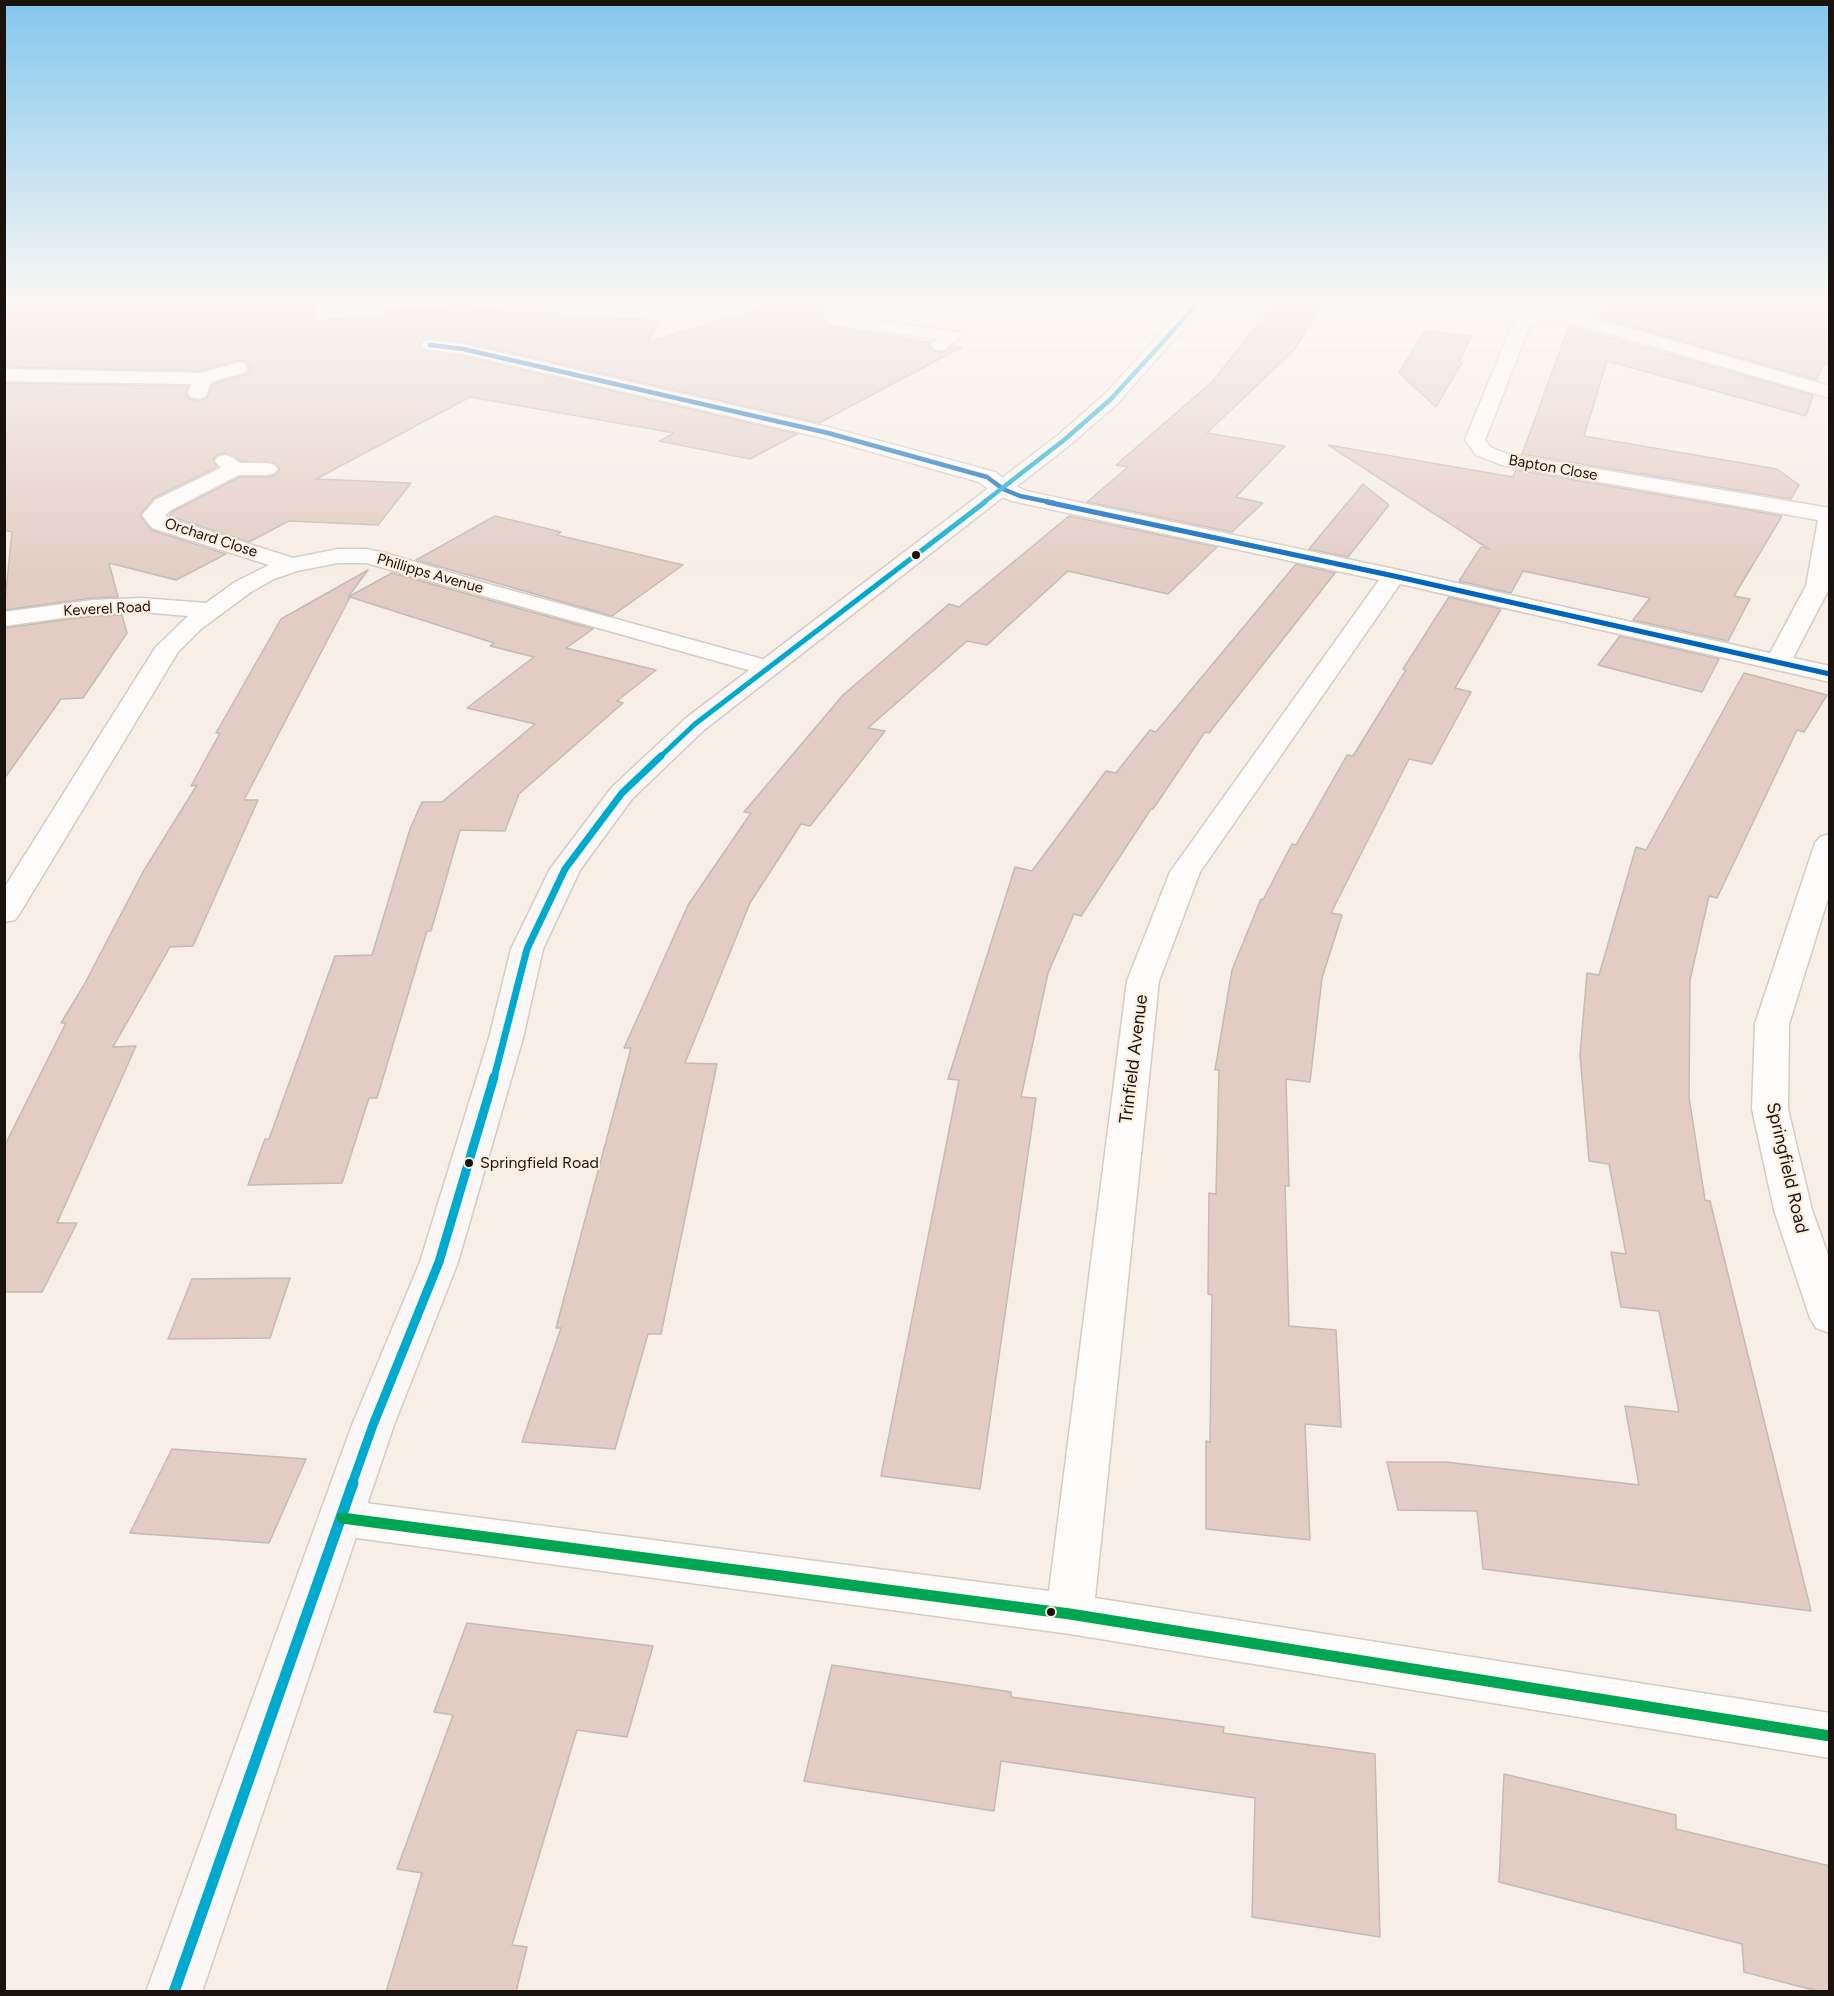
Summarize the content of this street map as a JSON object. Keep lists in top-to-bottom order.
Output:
{
  "streets": {
    "street": [
      "Bapton Close",
      "Orchard Close",
      "Phillipps Avenue",
      "Keverel Road",
      "Trinfield Avenue",
      "Springfield Road"
    ]
  },
  "crossings": [
    ["Orchard Close", "Phillipps Avenue"],
    ["Phillipps Avenue", "Keverel Road"]
  ],
  "places": ["Springfield Road"]
}
